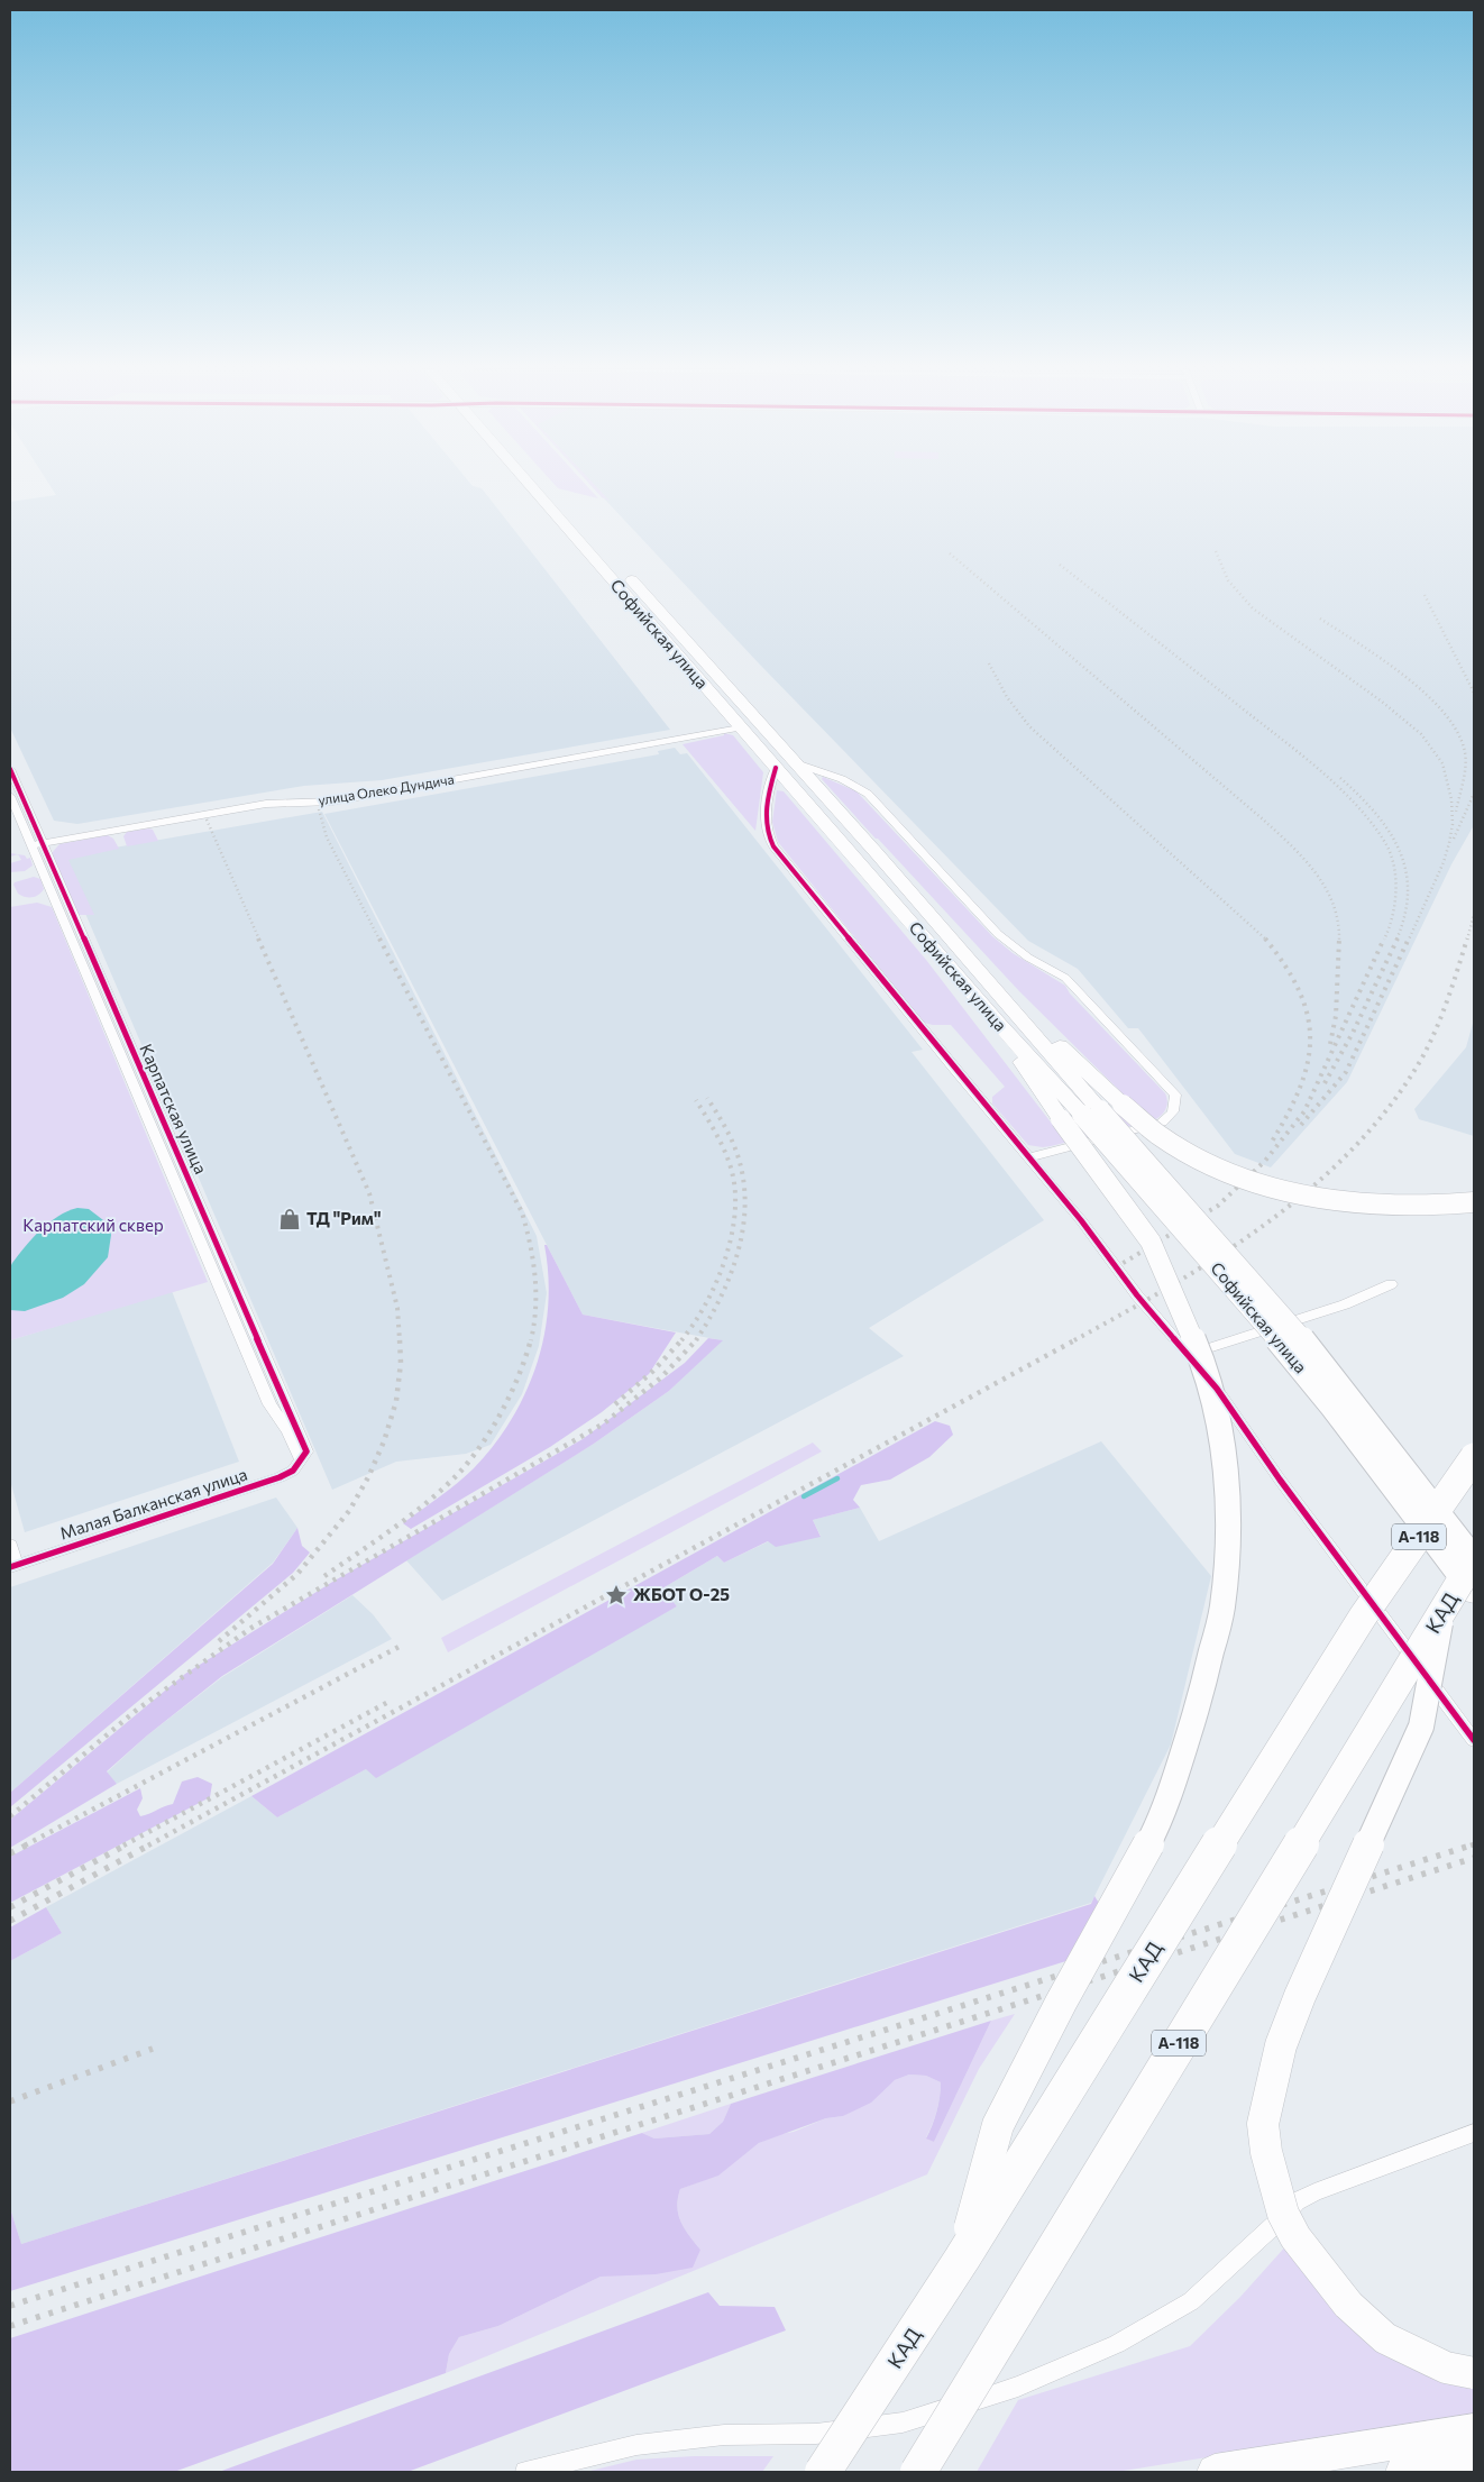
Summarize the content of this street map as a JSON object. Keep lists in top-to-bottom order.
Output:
{
  "streets": {
    "highway": ["А-118", "КАД"],
    "main road": ["Софийская улица"],
    "street": ["улица Олеко Дундича", "Карпатская улица", "Малая Балканская улица"]
  },
  "crossings": [
    ["Софийская улица", "улица Олеко Дундича"],
    ["Софийская улица", "КАД"],
    ["улица Олеко Дундича", "Карпатская улица"],
    ["Карпатская улица", "Малая Балканская улица"]
  ],
  "parks": ["Карпатский сквер"],
  "places": {
    "shop": ["ТД \"Рим\""],
    "place": ["ЖБОТ О-25"]
  }
}
